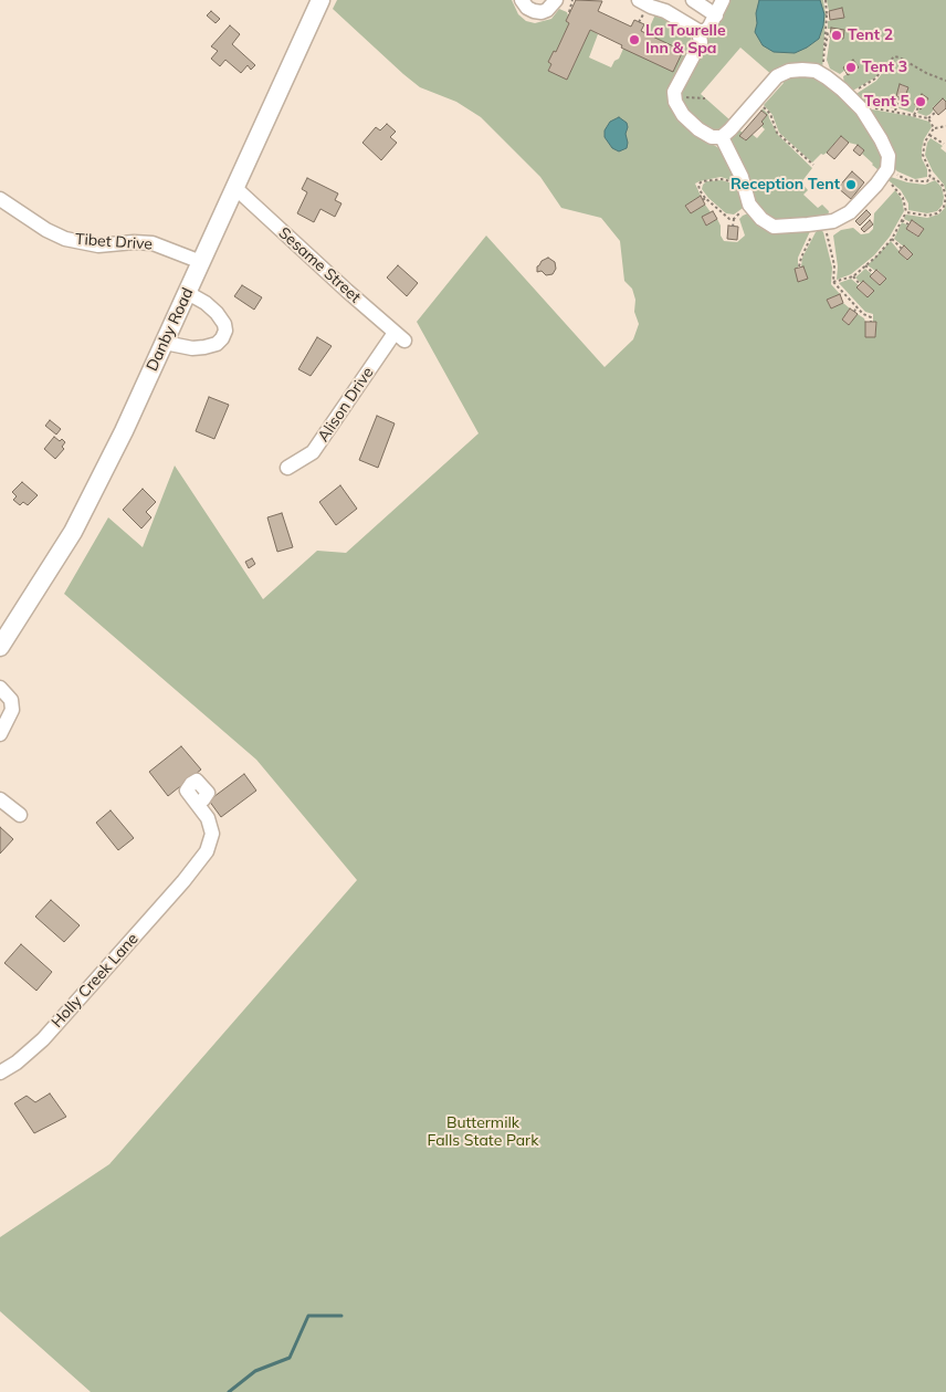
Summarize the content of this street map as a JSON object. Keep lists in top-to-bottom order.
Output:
{
  "streets": {
    "main road": ["Danby Road"],
    "street": [
      "Tibet Drive",
      "Sesame Street",
      "Alison Drive",
      "Holly Creek Lane"
    ]
  },
  "crossings": [
    ["Tibet Drive", "Danby Road"],
    ["Sesame Street", "Danby Road"],
    ["Sesame Street", "Alison Drive"]
  ],
  "parks": ["Buttermilk Falls State Park"],
  "places": [
    "Tent 2",
    "La Tourelle Inn & Spa",
    "Tent 3",
    "Tent 5",
    "Reception Tent"
  ]
}
